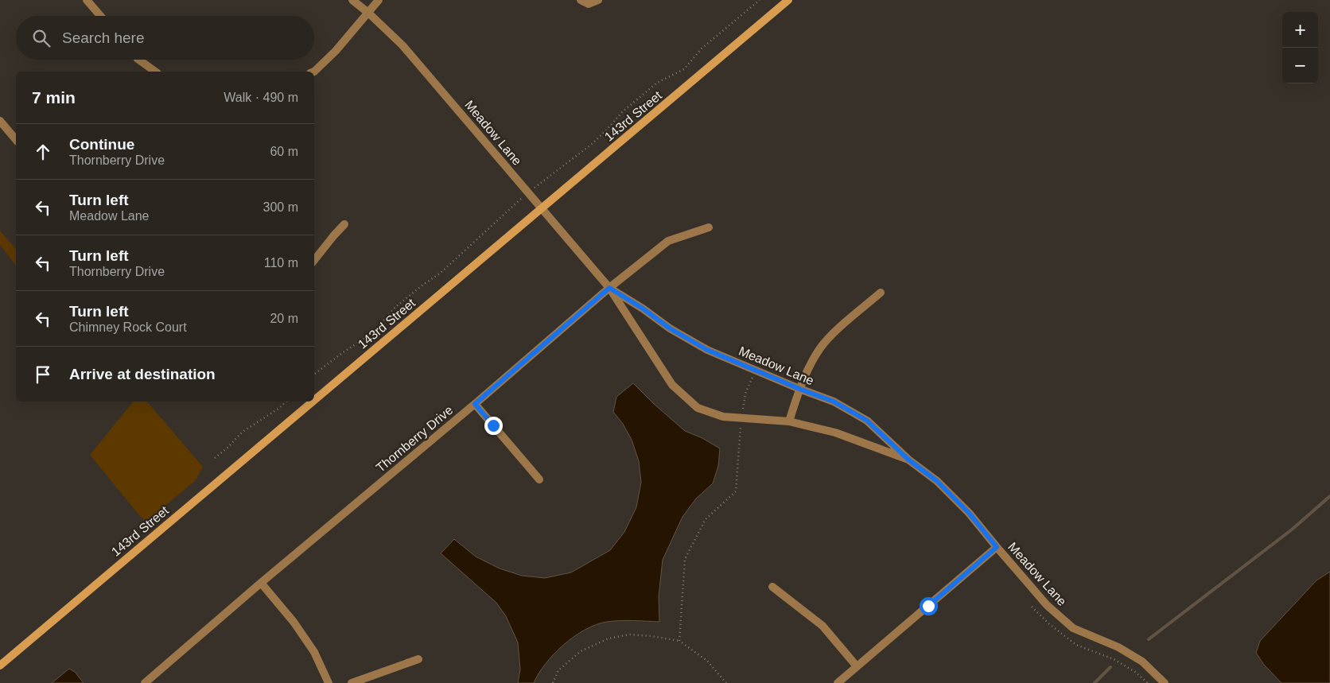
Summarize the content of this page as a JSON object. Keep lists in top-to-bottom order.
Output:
{
  "streets": {
    "street": ["143rd Street", "Meadow Lane", "Thornberry Drive"]
  },
  "crossings": [
    ["143rd Street", "Meadow Lane"],
    ["Meadow Lane", "Thornberry Drive"]
  ],
  "page": {
    "map_buttons": ["+", "−"],
    "search": "Search here",
    "heading": ["7 min", "Walk · 490 m"],
    "list": [
      ["Continue", "Thornberry Drive", "60 m"],
      ["Turn left", "Meadow Lane", "300 m"],
      ["Turn left", "Thornberry Drive", "110 m"],
      ["Turn left", "Chimney Rock Court", "20 m"],
      "Arrive at destination"
    ]
  }
}
